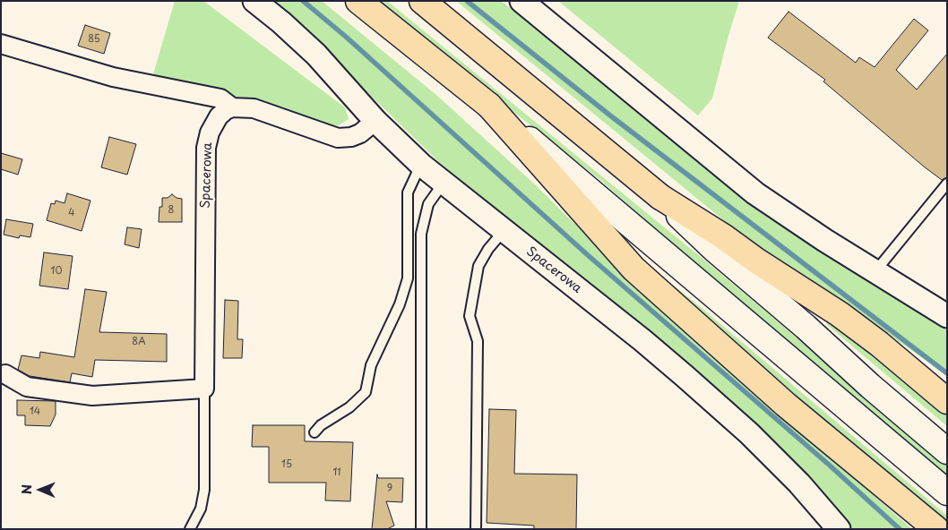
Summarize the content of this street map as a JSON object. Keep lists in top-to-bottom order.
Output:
{
  "streets": {
    "street": ["Spacerowa"]
  },
  "house_numbers": [
    "85",
    "8",
    "4",
    "10",
    "8A",
    "14",
    "15",
    "11",
    "9"
  ],
  "north": "left"
}
